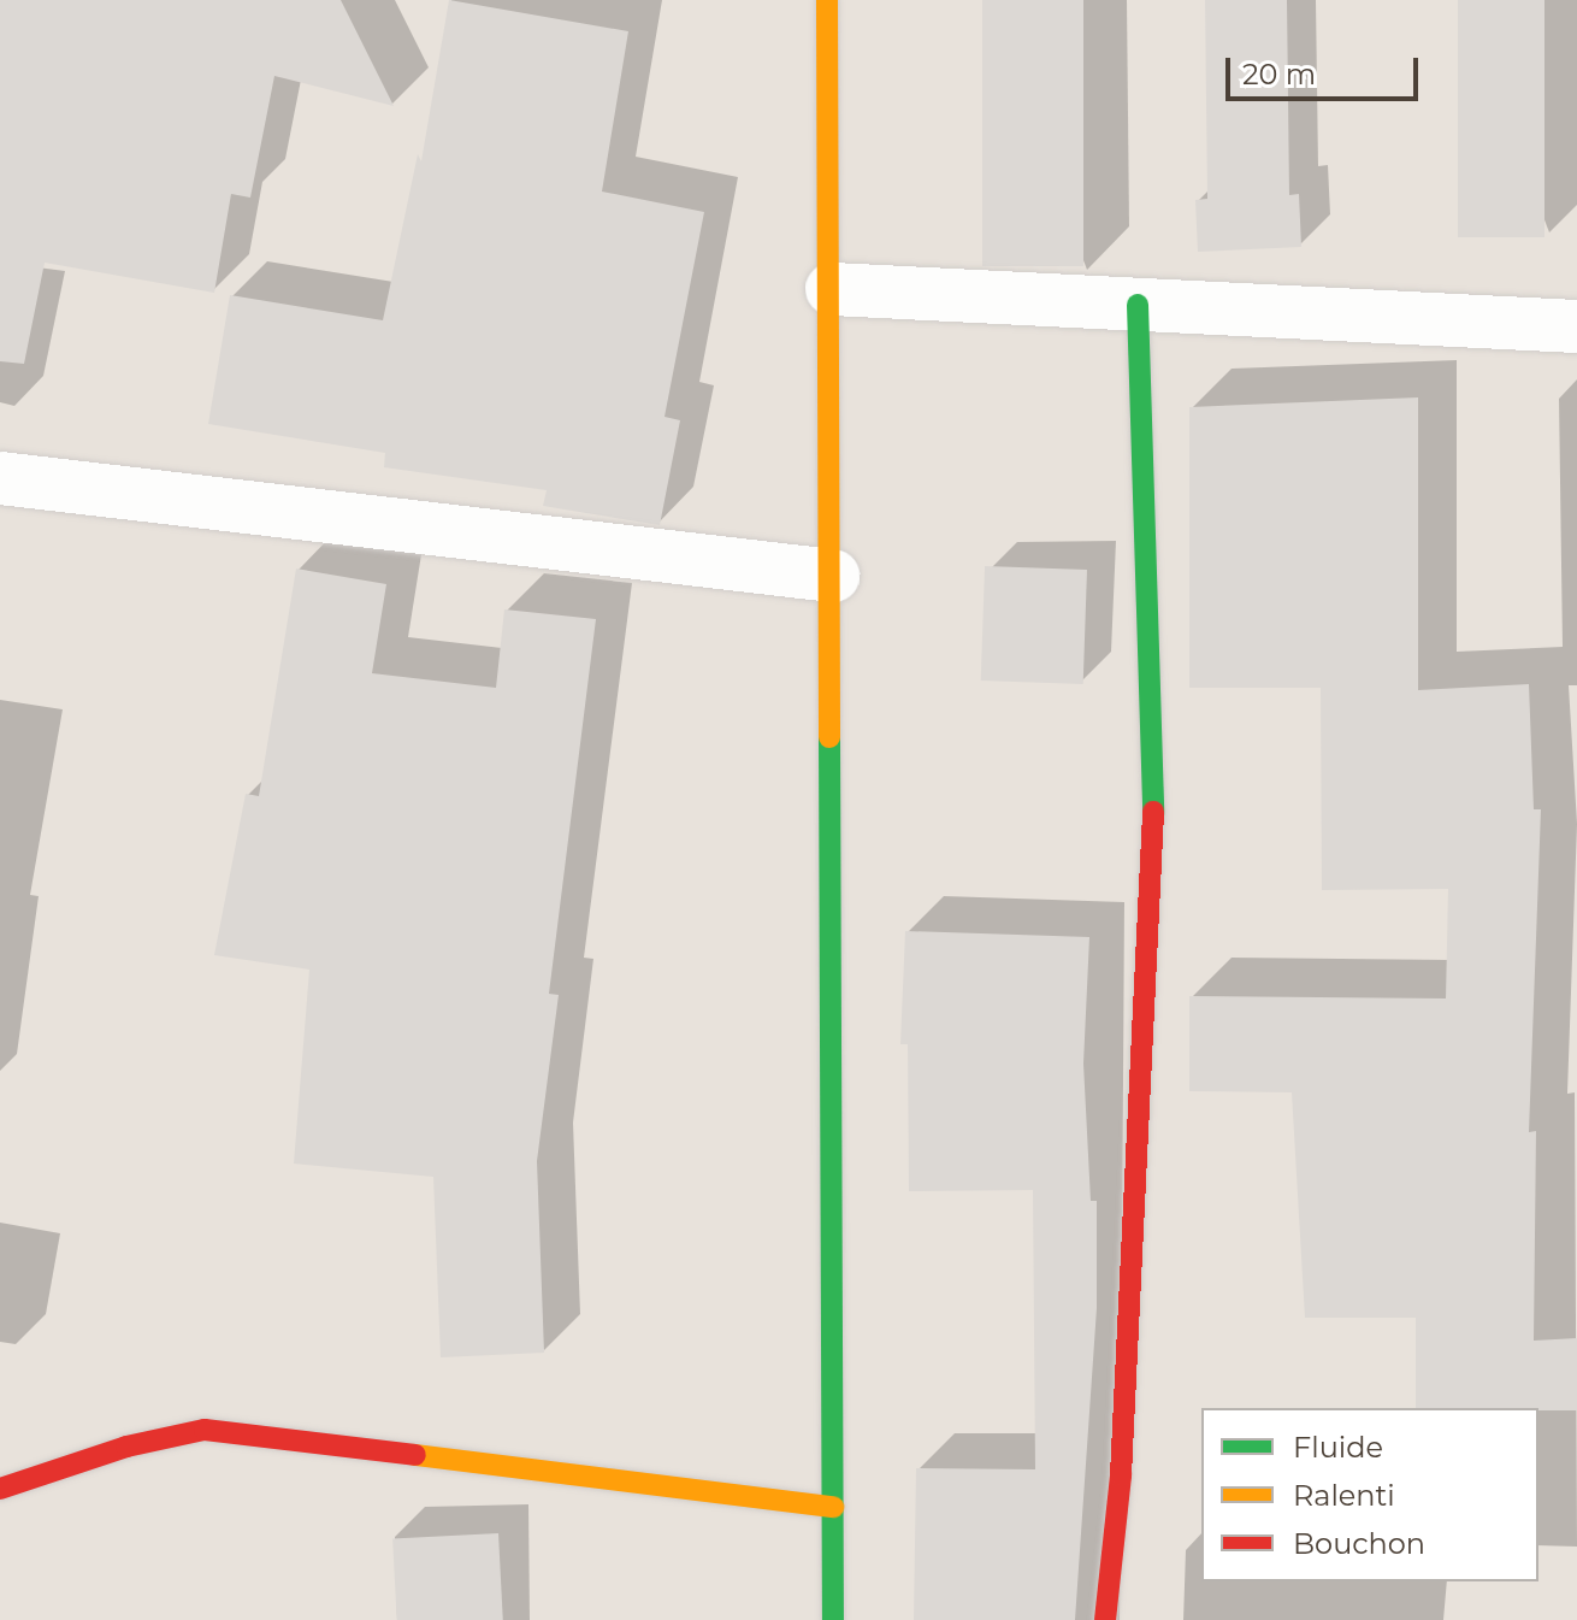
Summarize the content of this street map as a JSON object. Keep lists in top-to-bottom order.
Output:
{
  "legend": ["Fluide", "Ralenti", "Bouchon"],
  "scale_bar": "20 m"
}
